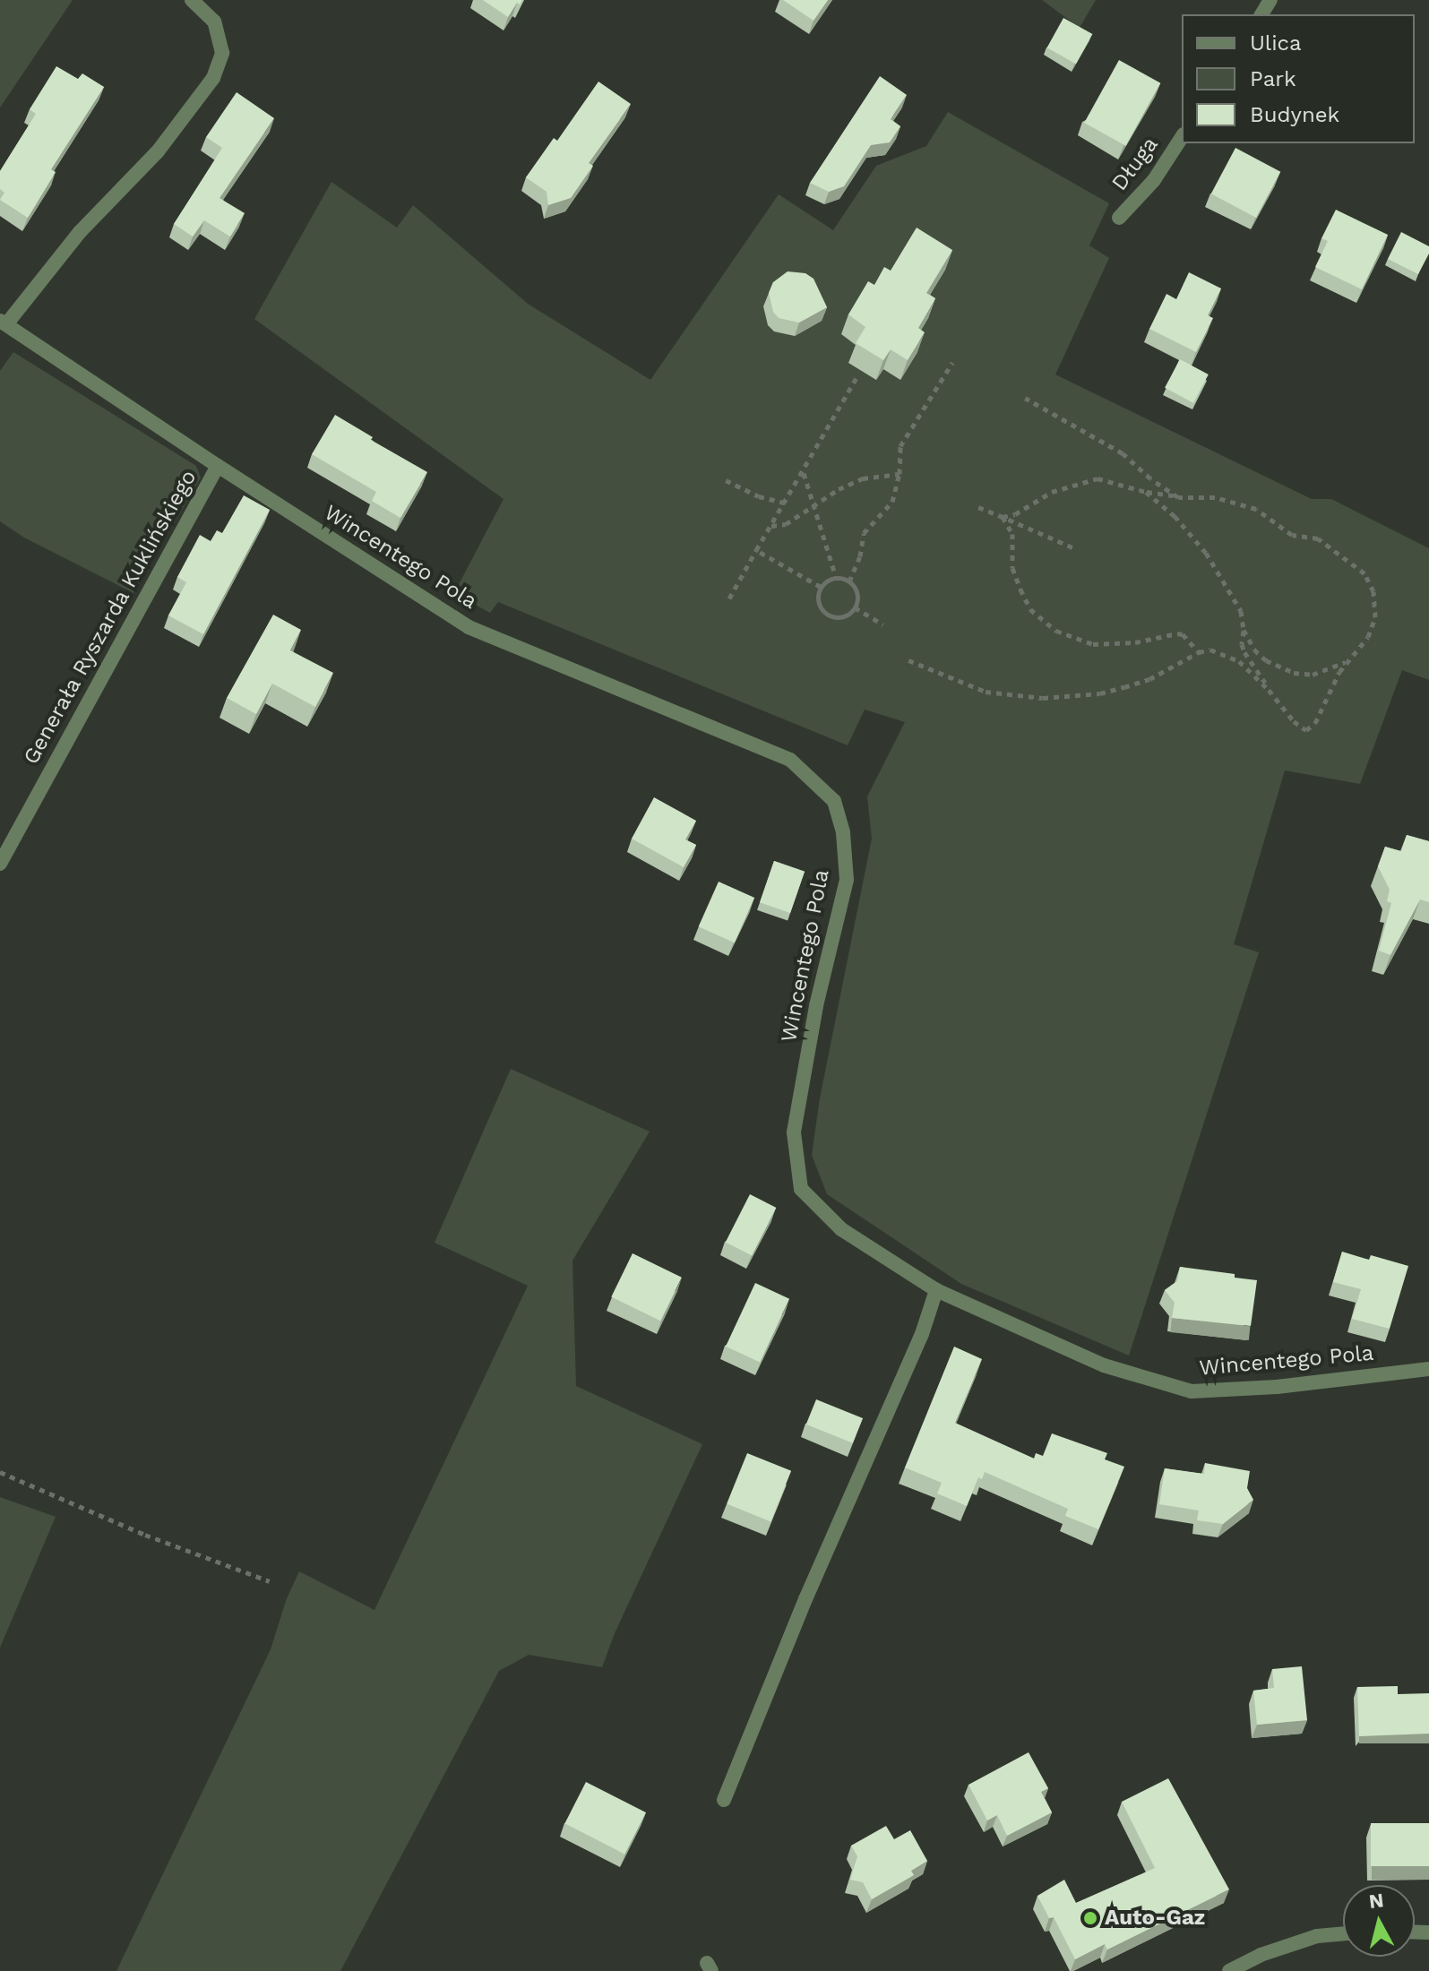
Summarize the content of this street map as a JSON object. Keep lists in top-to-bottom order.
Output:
{
  "streets": {
    "street": ["Długa", "Wincentego Pola", "Generała Ryszarda Kuklińskiego"]
  },
  "crossings": [
    ["Wincentego Pola", "Generała Ryszarda Kuklińskiego"]
  ],
  "places": ["Auto-Gaz"],
  "legend": ["Ulica", "Park", "Budynek"],
  "north": "top"
}
